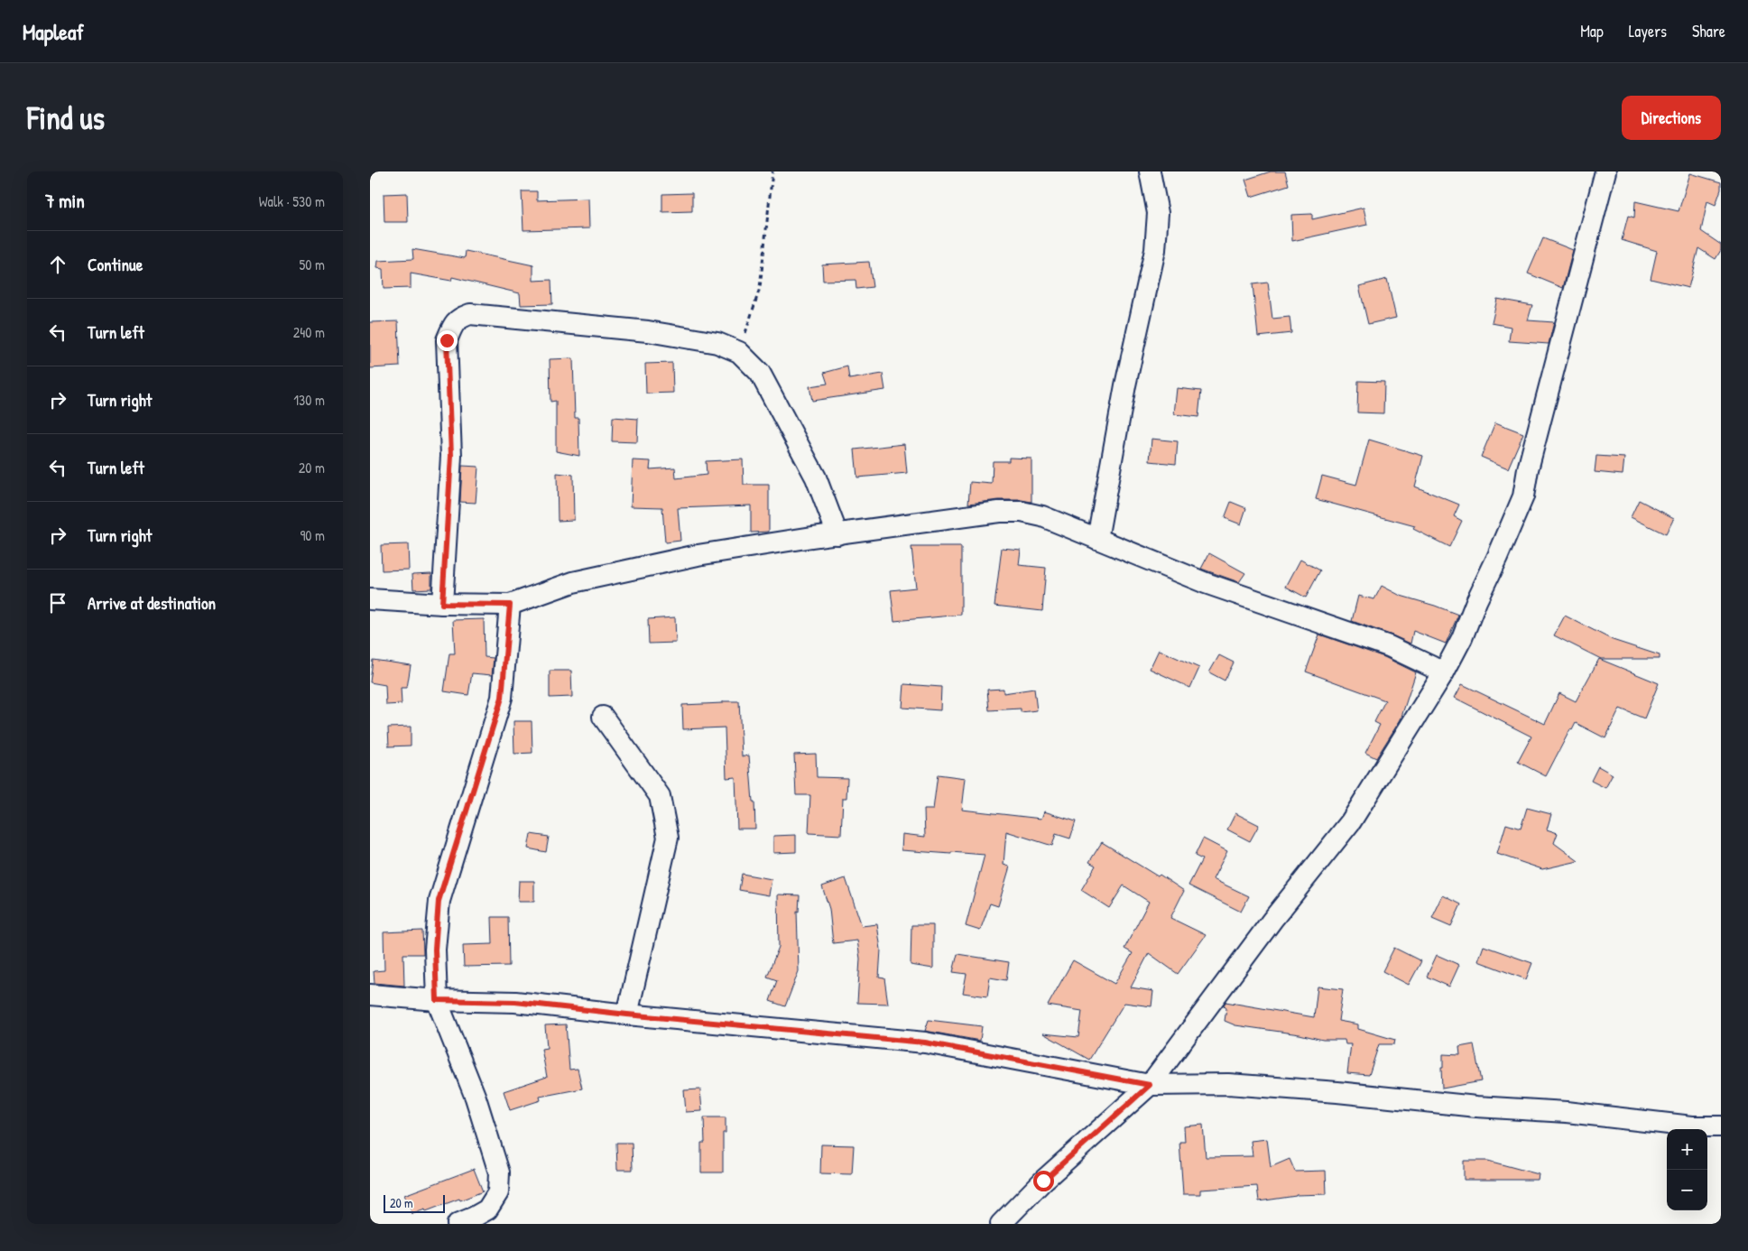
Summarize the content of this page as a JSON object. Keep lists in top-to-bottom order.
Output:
{
  "scale_bar": "20 m",
  "page": {
    "header": "Mapleaf",
    "nav": ["Map", "Layers", "Share"],
    "buttons": "Directions",
    "title": "Find us",
    "heading": ["7 min", "Walk · 530 m"],
    "list": [
      ["Continue", "50 m"],
      ["Turn left", "240 m"],
      ["Turn right", "130 m"],
      ["Turn left", "20 m"],
      ["Turn right", "90 m"],
      "Arrive at destination"
    ],
    "map_buttons": ["+", "−"],
    "scale": "20 m"
  }
}
